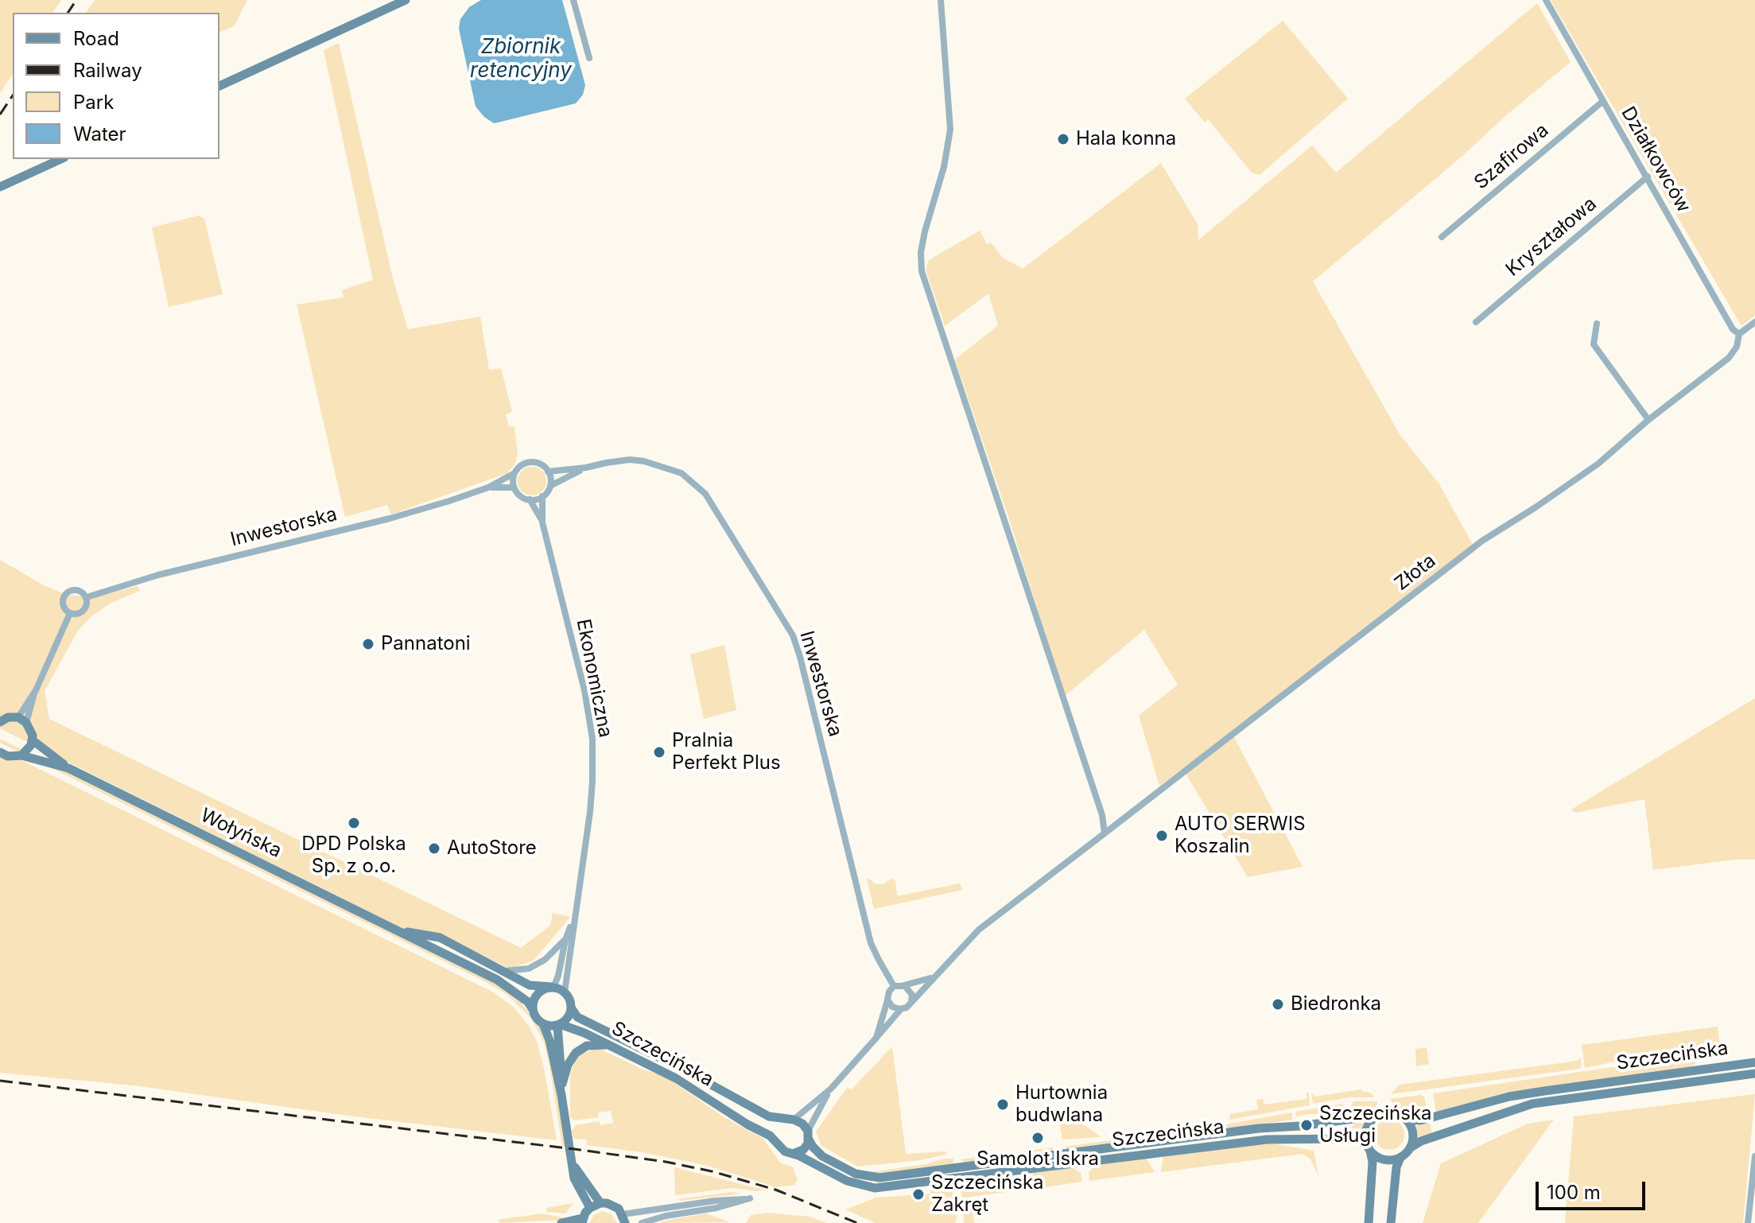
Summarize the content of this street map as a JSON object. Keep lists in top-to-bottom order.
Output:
{
  "streets": {
    "main road": ["Wołyńska", "Szczecińska"],
    "street": [
      "Szafirowa",
      "Działkowców",
      "Kryształowa",
      "Inwestorska",
      "Złota",
      "Ekonomiczna"
    ]
  },
  "crossings": [
    ["Szafirowa", "Działkowców"],
    ["Działkowców", "Kryształowa"],
    ["Działkowców", "Złota"],
    ["Inwestorska", "Złota"],
    ["Inwestorska", "Ekonomiczna"],
    ["Ekonomiczna", "Wołyńska"],
    ["Ekonomiczna", "Szczecińska"],
    ["Wołyńska", "Szczecińska"]
  ],
  "water": ["Zbiornik retencyjny"],
  "places": [
    "Hala konna",
    "Pannatoni",
    "Pralnia Perfekt Plus",
    "DPD Polska Sp. z o.o.",
    "AUTO SERWIS Koszalin",
    "AutoStore",
    "Biedronka",
    "Hurtownia budwlana",
    "Szczecińska Usługi",
    "Samolot Iskra",
    "Szczecińska Zakręt"
  ],
  "legend": [
    "Road",
    "Railway",
    "Park",
    "Water"
  ],
  "scale_bar": "100 m"
}
